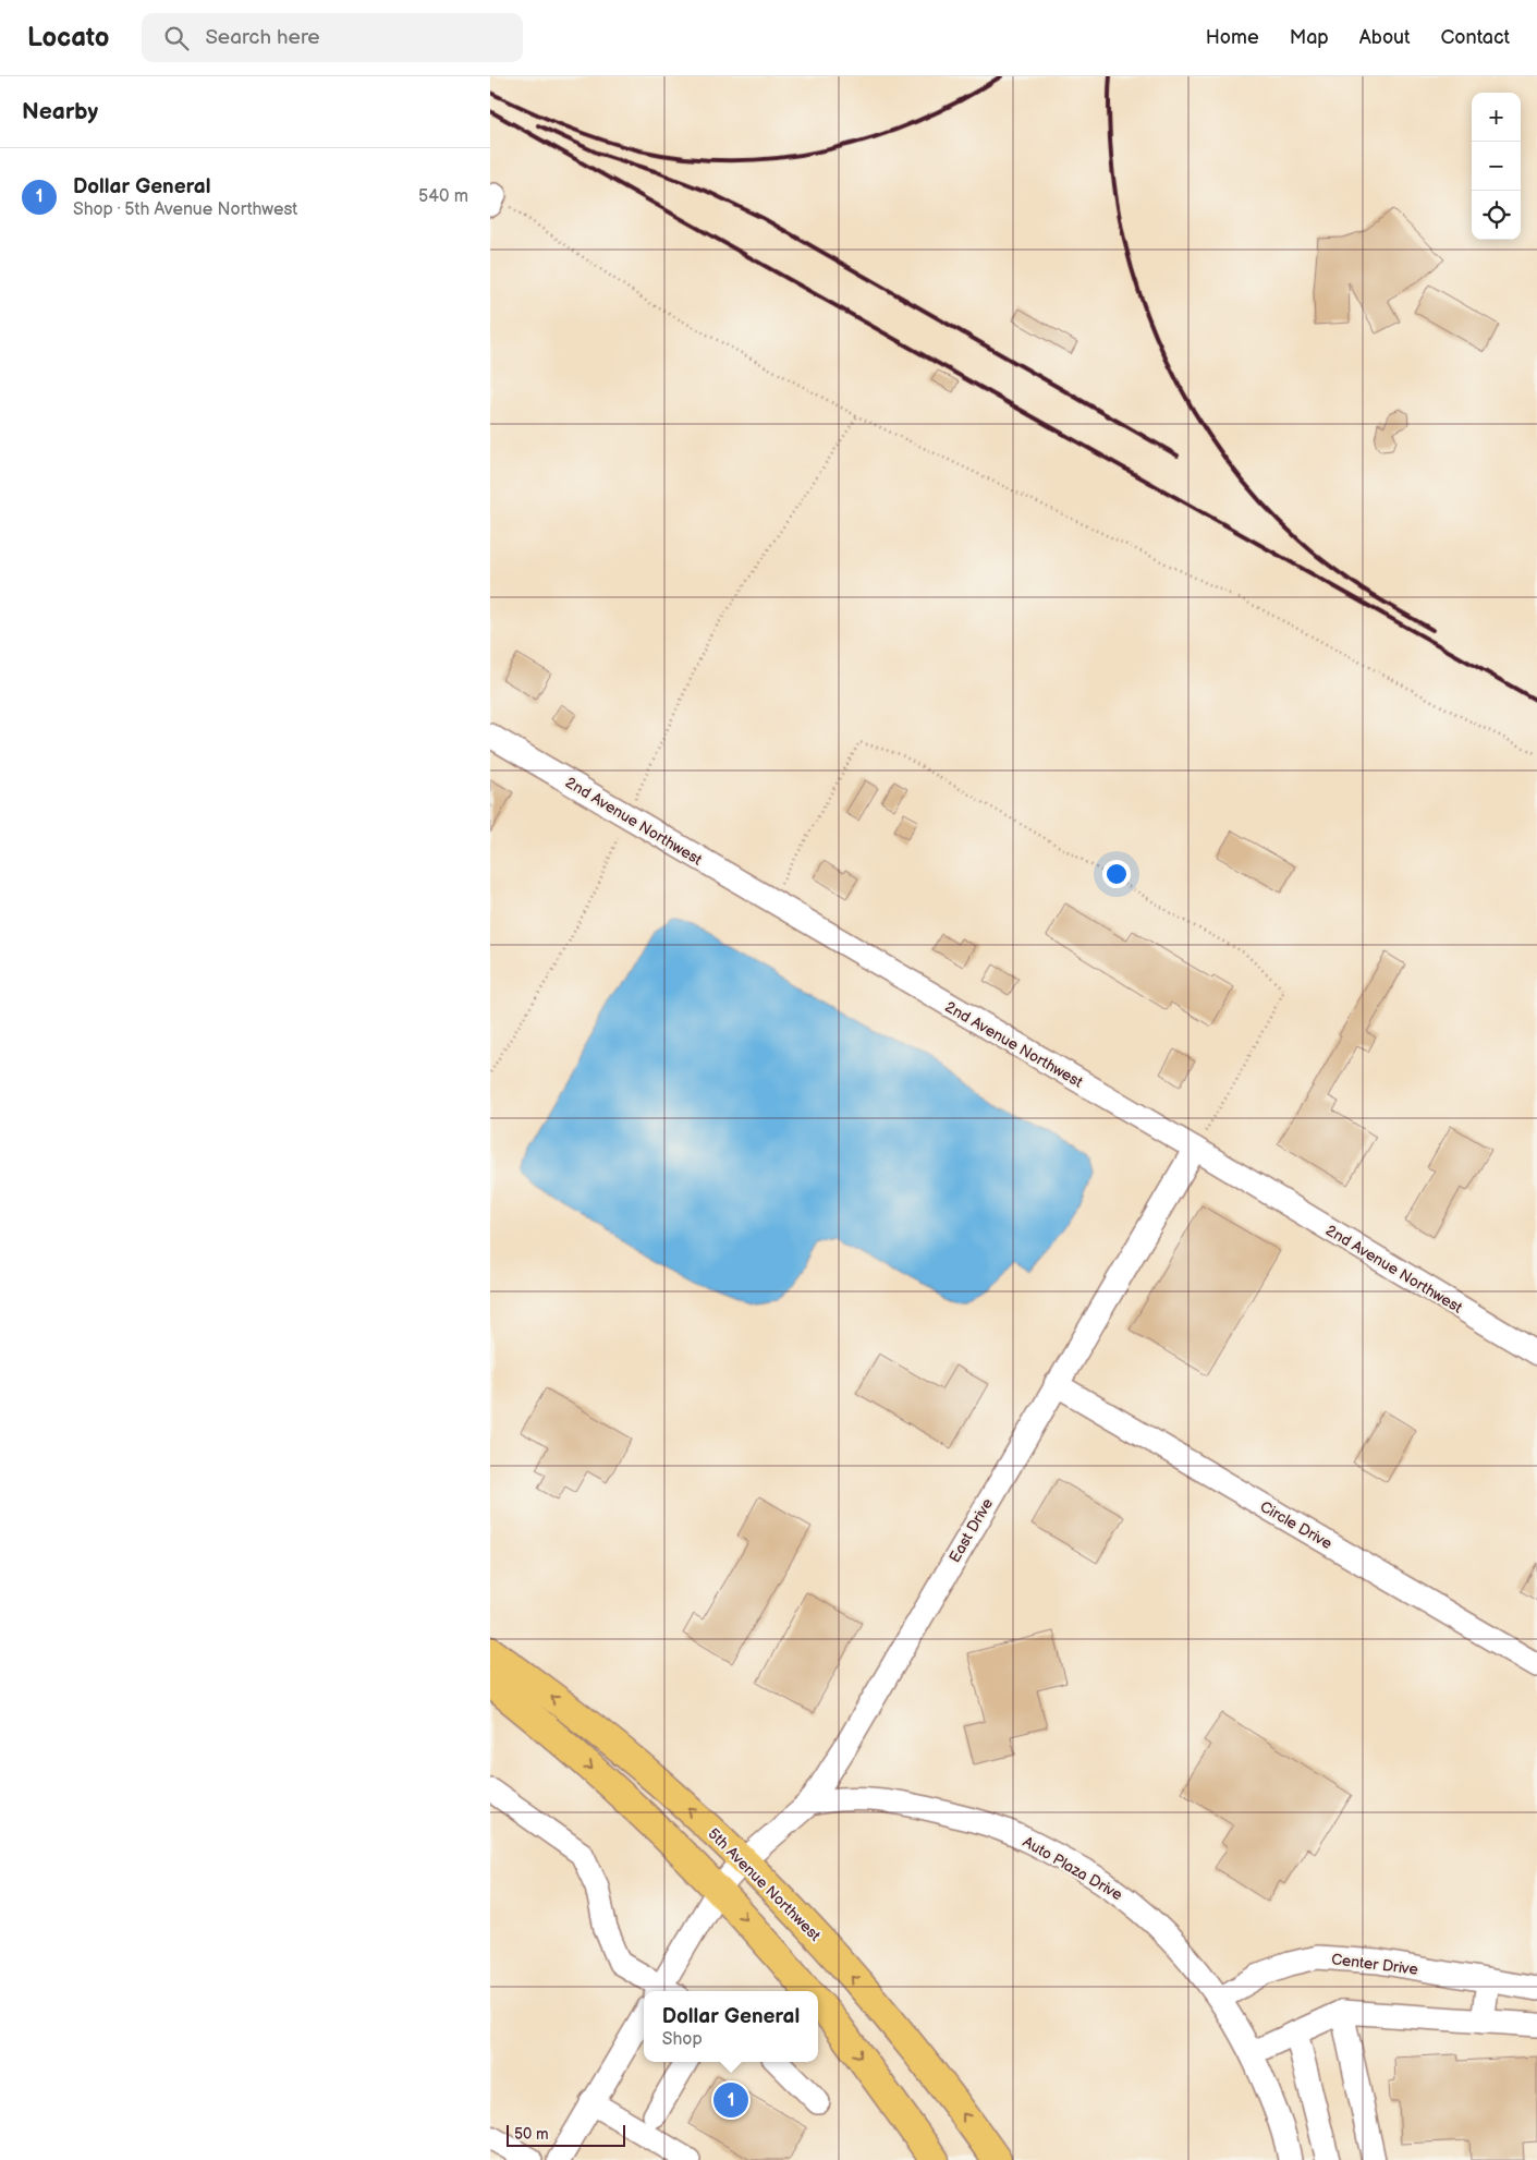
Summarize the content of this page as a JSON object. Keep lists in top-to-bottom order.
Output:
{
  "streets": {
    "main road": ["5th Avenue Northwest"],
    "street": [
      "2nd Avenue Northwest",
      "Circle Drive",
      "East Drive",
      "Auto Plaza Drive",
      "Center Drive"
    ]
  },
  "crossings": [
    ["2nd Avenue Northwest", "East Drive"],
    ["Circle Drive", "East Drive"],
    ["East Drive", "Auto Plaza Drive"],
    ["East Drive", "5th Avenue Northwest"],
    ["Auto Plaza Drive", "Center Drive"]
  ],
  "scale_bar": "50 m",
  "page": {
    "header": "Locato",
    "search": "Search here",
    "nav": [
      "Home",
      "Map",
      "About",
      "Contact"
    ],
    "heading": "Nearby",
    "map_buttons": ["+", "−"],
    "list": [
      {
        "mark": "1",
        "name": "Dollar General",
        "note": "Shop · 5th Avenue Northwest",
        "value": "540 m"
      }
    ],
    "popup": ["Dollar General", "Shop"],
    "pins": "1",
    "scale": "50 m"
  }
}
